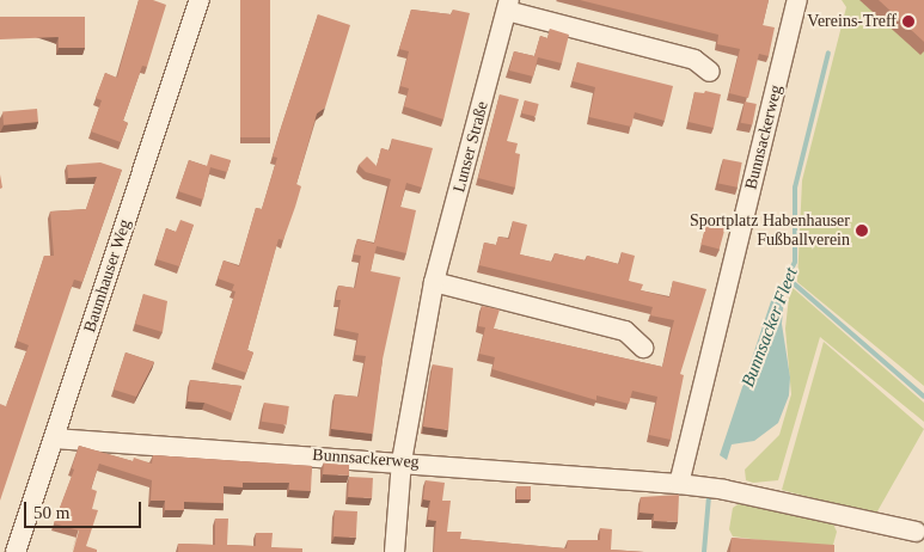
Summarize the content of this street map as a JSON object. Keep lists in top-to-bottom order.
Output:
{
  "streets": {
    "street": ["Bunnsackerweg", "Lunser Straße", "Baumhauser Weg"]
  },
  "crossings": [
    ["Bunnsackerweg", "Lunser Straße"],
    ["Bunnsackerweg", "Baumhauser Weg"]
  ],
  "water": ["Bunnsacker Fleet"],
  "places": ["Vereins-Treff", "Sportplatz Habenhauser Fußballverein"],
  "scale_bar": "50 m"
}
